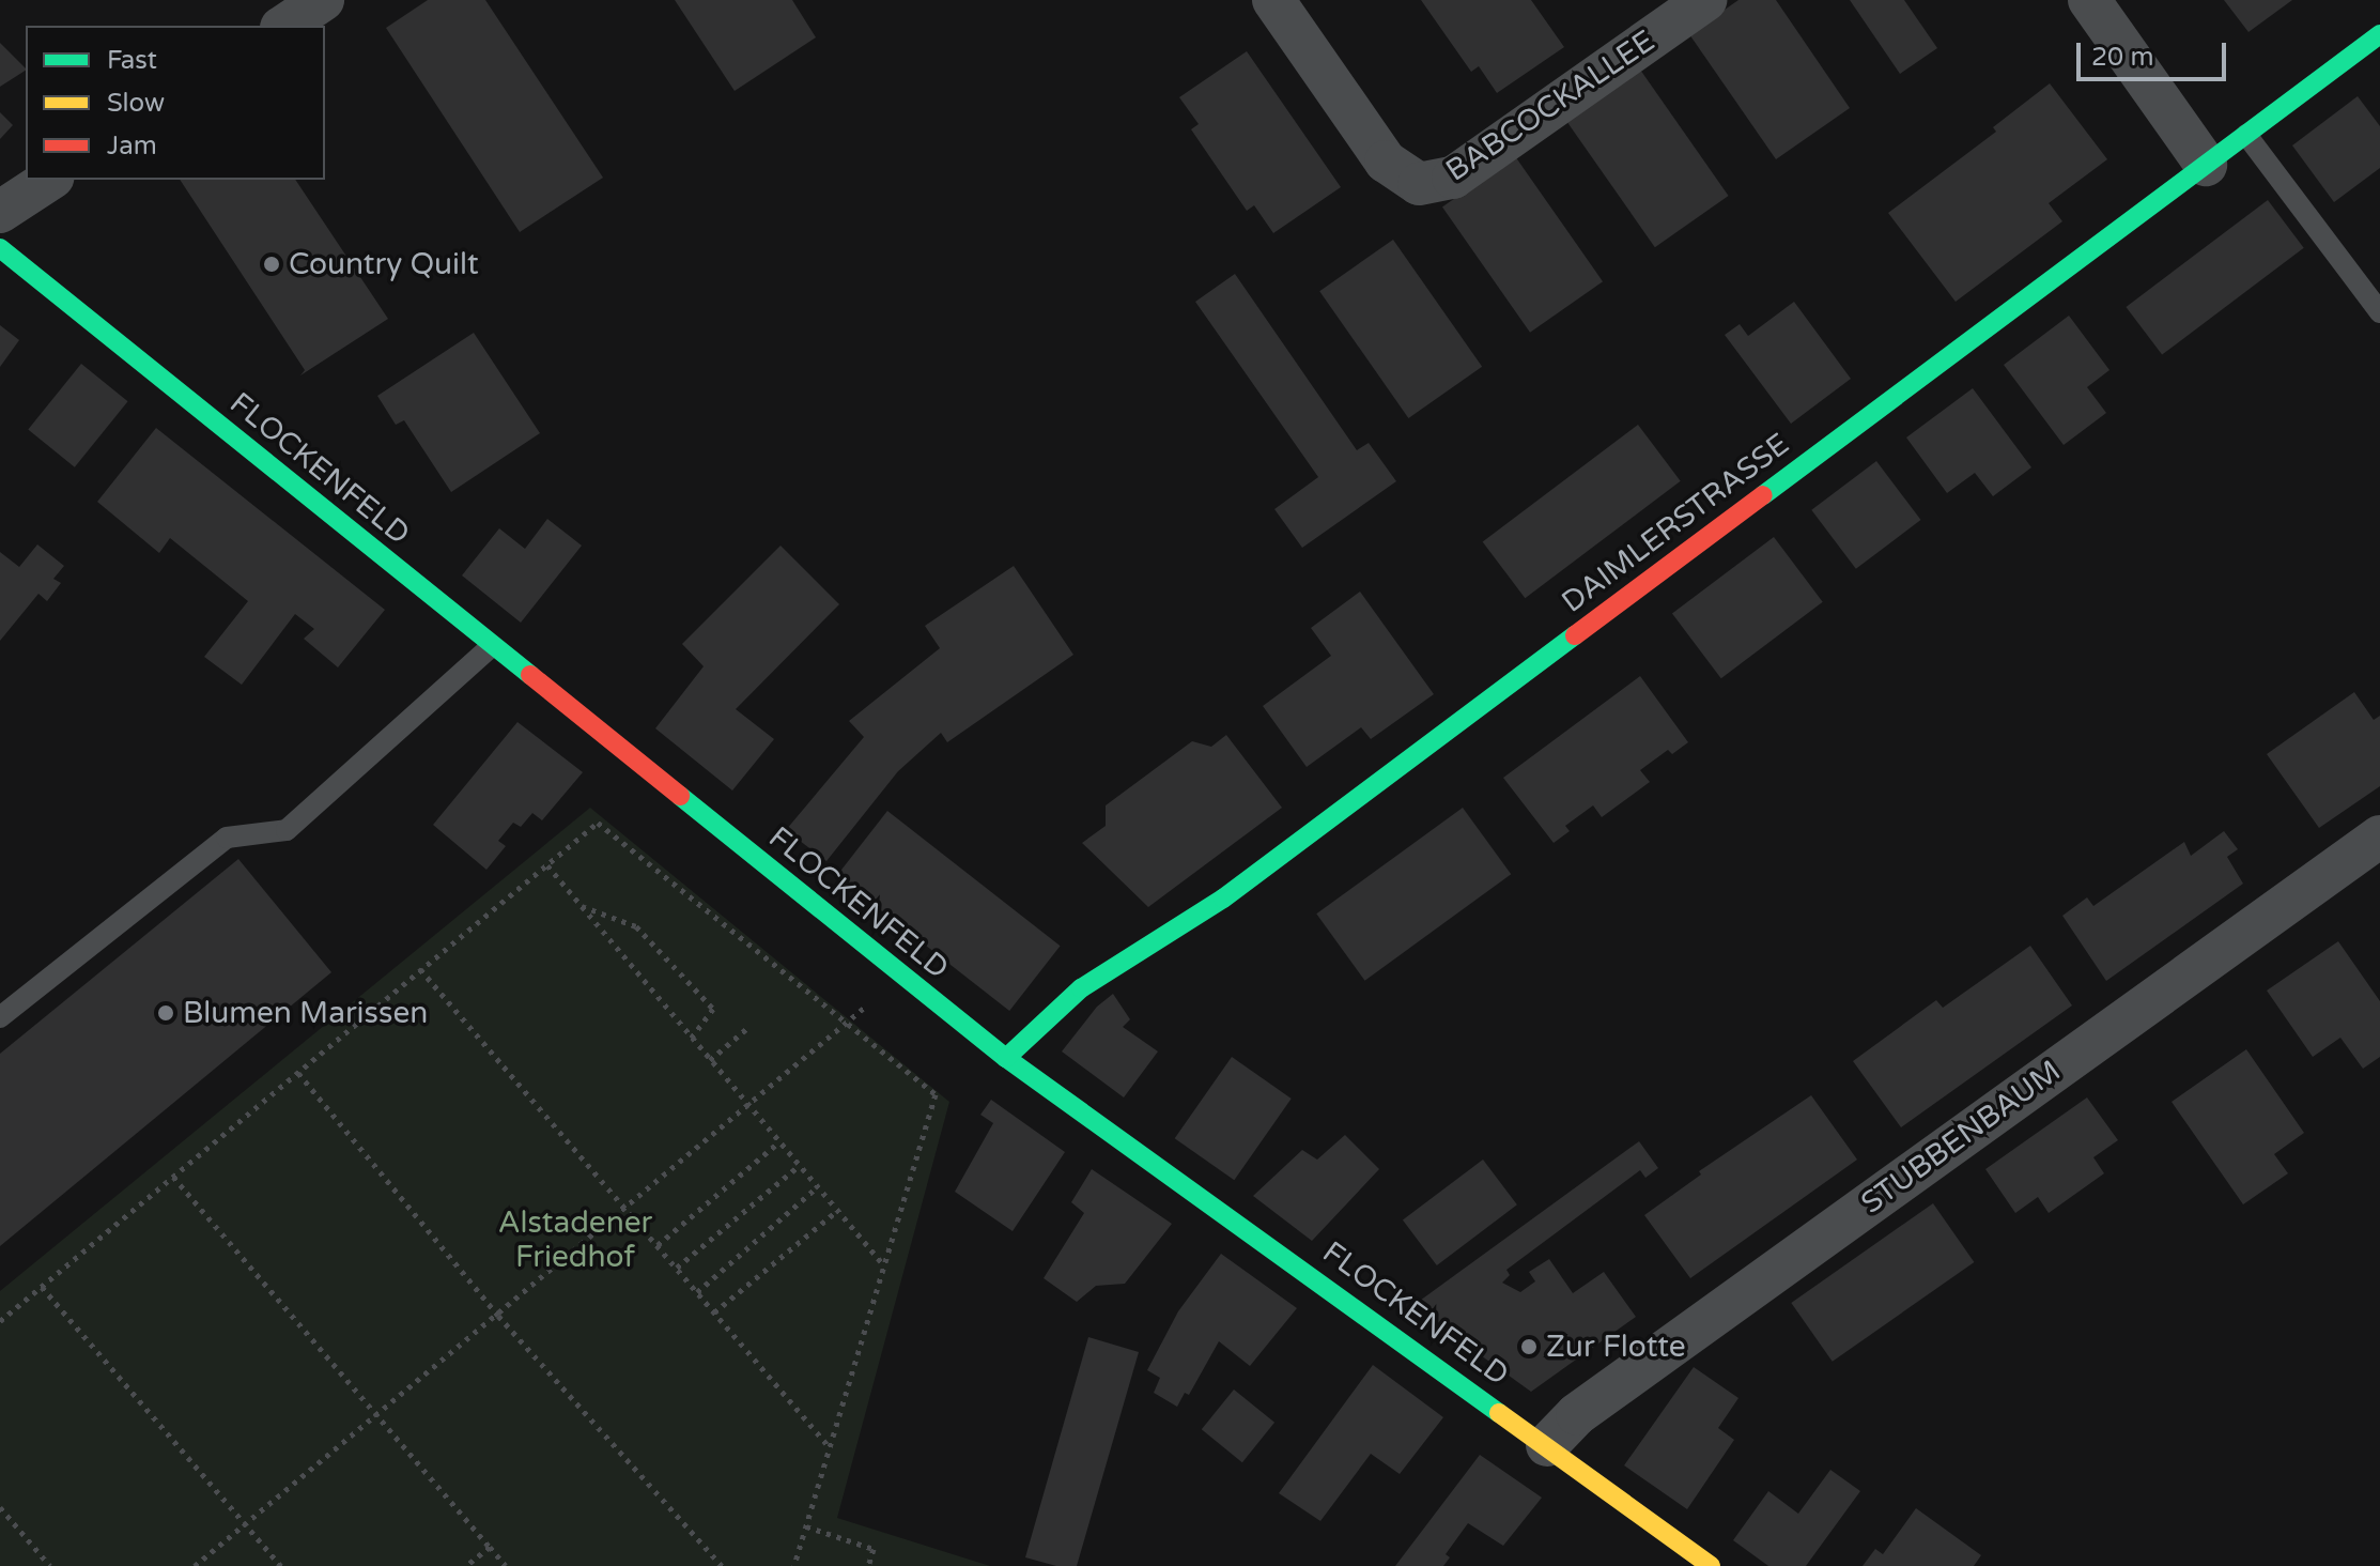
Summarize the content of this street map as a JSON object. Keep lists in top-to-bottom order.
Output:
{
  "streets": {
    "street": [
      "BABCOCKALLEE",
      "FLOCKENFELD",
      "DAIMLERSTRASSE",
      "STUBBENBAUM"
    ]
  },
  "crossings": [
    ["FLOCKENFELD", "DAIMLERSTRASSE"],
    ["FLOCKENFELD", "STUBBENBAUM"]
  ],
  "parks": ["Alstadener Friedhof"],
  "places": ["Country Quilt", "Blumen Marissen", "Zur Flotte"],
  "legend": ["Fast", "Slow", "Jam"],
  "scale_bar": "20 m"
}
